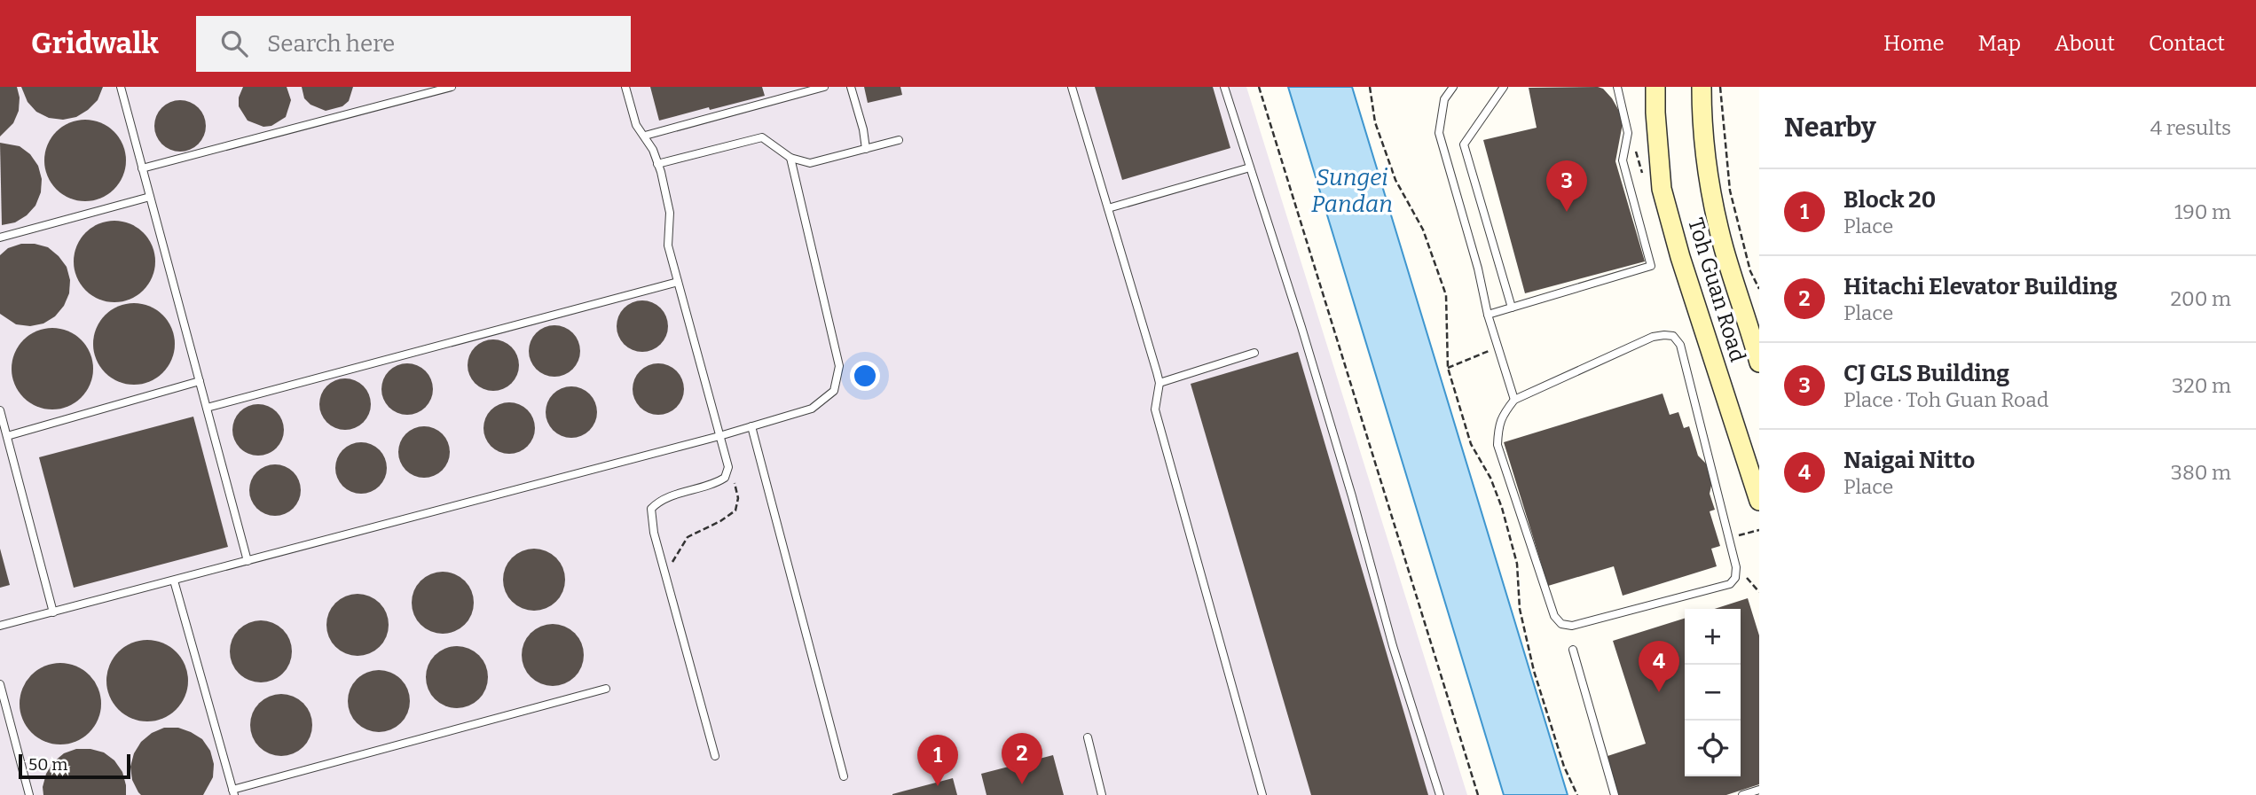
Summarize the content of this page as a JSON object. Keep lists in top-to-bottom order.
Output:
{
  "streets": {
    "main road": ["Toh Guan Road"]
  },
  "water": ["Sungei Pandan"],
  "scale_bar": "50 m",
  "page": {
    "header": "Gridwalk",
    "search": "Search here",
    "nav": [
      "Home",
      "Map",
      "About",
      "Contact"
    ],
    "heading": ["Nearby", "4 results"],
    "pins": [
      "3",
      "4",
      "2",
      "1"
    ],
    "list": [
      {
        "mark": "1",
        "name": "Block 20",
        "note": "Place",
        "value": "190 m"
      },
      {
        "mark": "2",
        "name": "Hitachi Elevator Building",
        "note": "Place",
        "value": "200 m"
      },
      {
        "mark": "3",
        "name": "CJ GLS Building",
        "note": "Place · Toh Guan Road",
        "value": "320 m"
      },
      {
        "mark": "4",
        "name": "Naigai Nitto",
        "note": "Place",
        "value": "380 m"
      }
    ],
    "map_buttons": ["+", "−"],
    "scale": "50 m"
  }
}
